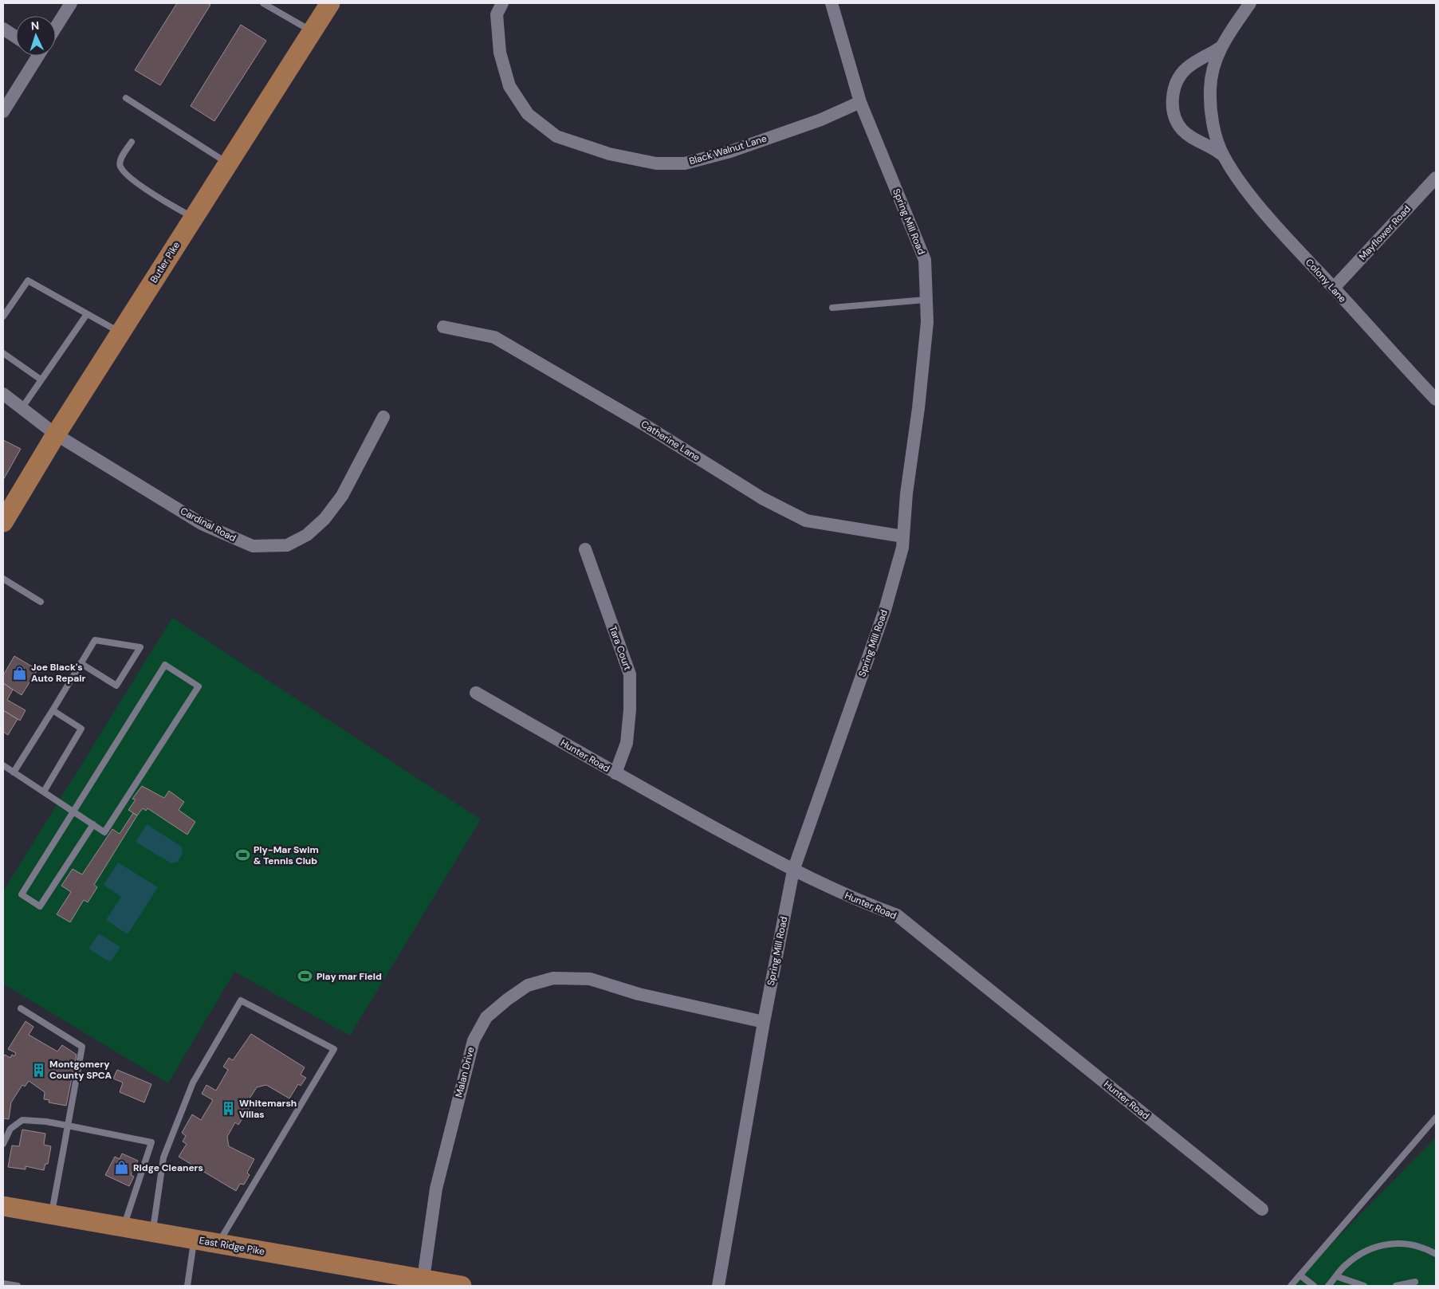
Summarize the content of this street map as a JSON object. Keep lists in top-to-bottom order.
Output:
{
  "streets": {
    "main road": ["Butler Pike", "East Ridge Pike"],
    "street": [
      "Black Walnut Lane",
      "Spring Mill Road",
      "Mayflower Road",
      "Colony Lane",
      "Catherine Lane",
      "Cardinal Road",
      "Tara Court",
      "Hunter Road",
      "Malan Drive"
    ]
  },
  "crossings": [
    ["Black Walnut Lane", "Spring Mill Road"],
    ["Spring Mill Road", "Catherine Lane"],
    ["Spring Mill Road", "Hunter Road"],
    ["Spring Mill Road", "Malan Drive"],
    ["Mayflower Road", "Colony Lane"],
    ["Butler Pike", "Cardinal Road"],
    ["Tara Court", "Hunter Road"],
    ["Malan Drive", "East Ridge Pike"]
  ],
  "places": {
    "shop": ["Joe Black's Auto Repair", "Ridge Cleaners"],
    "sports": ["Ply-Mar Swim & Tennis Club", "Play mar Field"],
    "building": ["Montgomery County SPCA", "Whitemarsh Villas"]
  },
  "north": "top"
}
